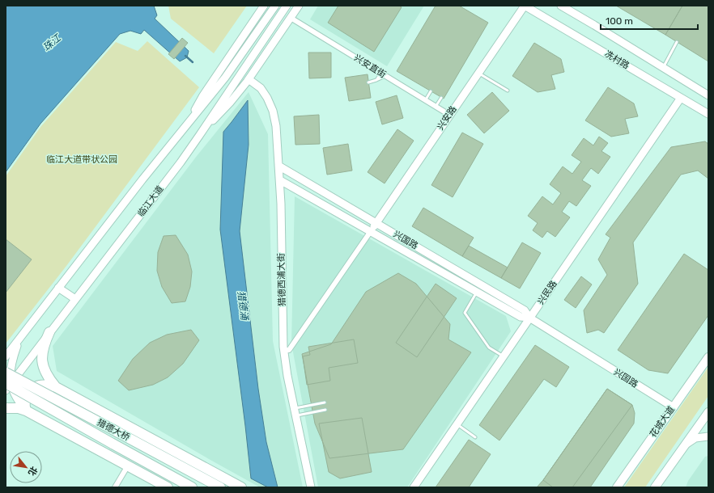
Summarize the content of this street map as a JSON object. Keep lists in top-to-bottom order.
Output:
{
  "streets": {
    "highway": ["猎德大桥"],
    "main road": ["花城大道"],
    "street": [
      "冼村路",
      "兴安直街",
      "兴安路",
      "临江大道",
      "兴国路",
      "猎德西浦大街",
      "兴民路"
    ]
  },
  "crossings": [
    ["冼村路", "兴安路"],
    ["冼村路", "兴民路"],
    ["兴安直街", "兴安路"],
    ["兴安路", "兴国路"],
    ["临江大道", "猎德大桥"],
    ["兴国路", "猎德西浦大街"],
    ["兴国路", "兴民路"],
    ["兴国路", "花城大道"]
  ],
  "water": ["珠江", "猎德涌"],
  "parks": ["临江大道带状公园"],
  "scale_bar": "100 m",
  "north": "bottom right"
}
